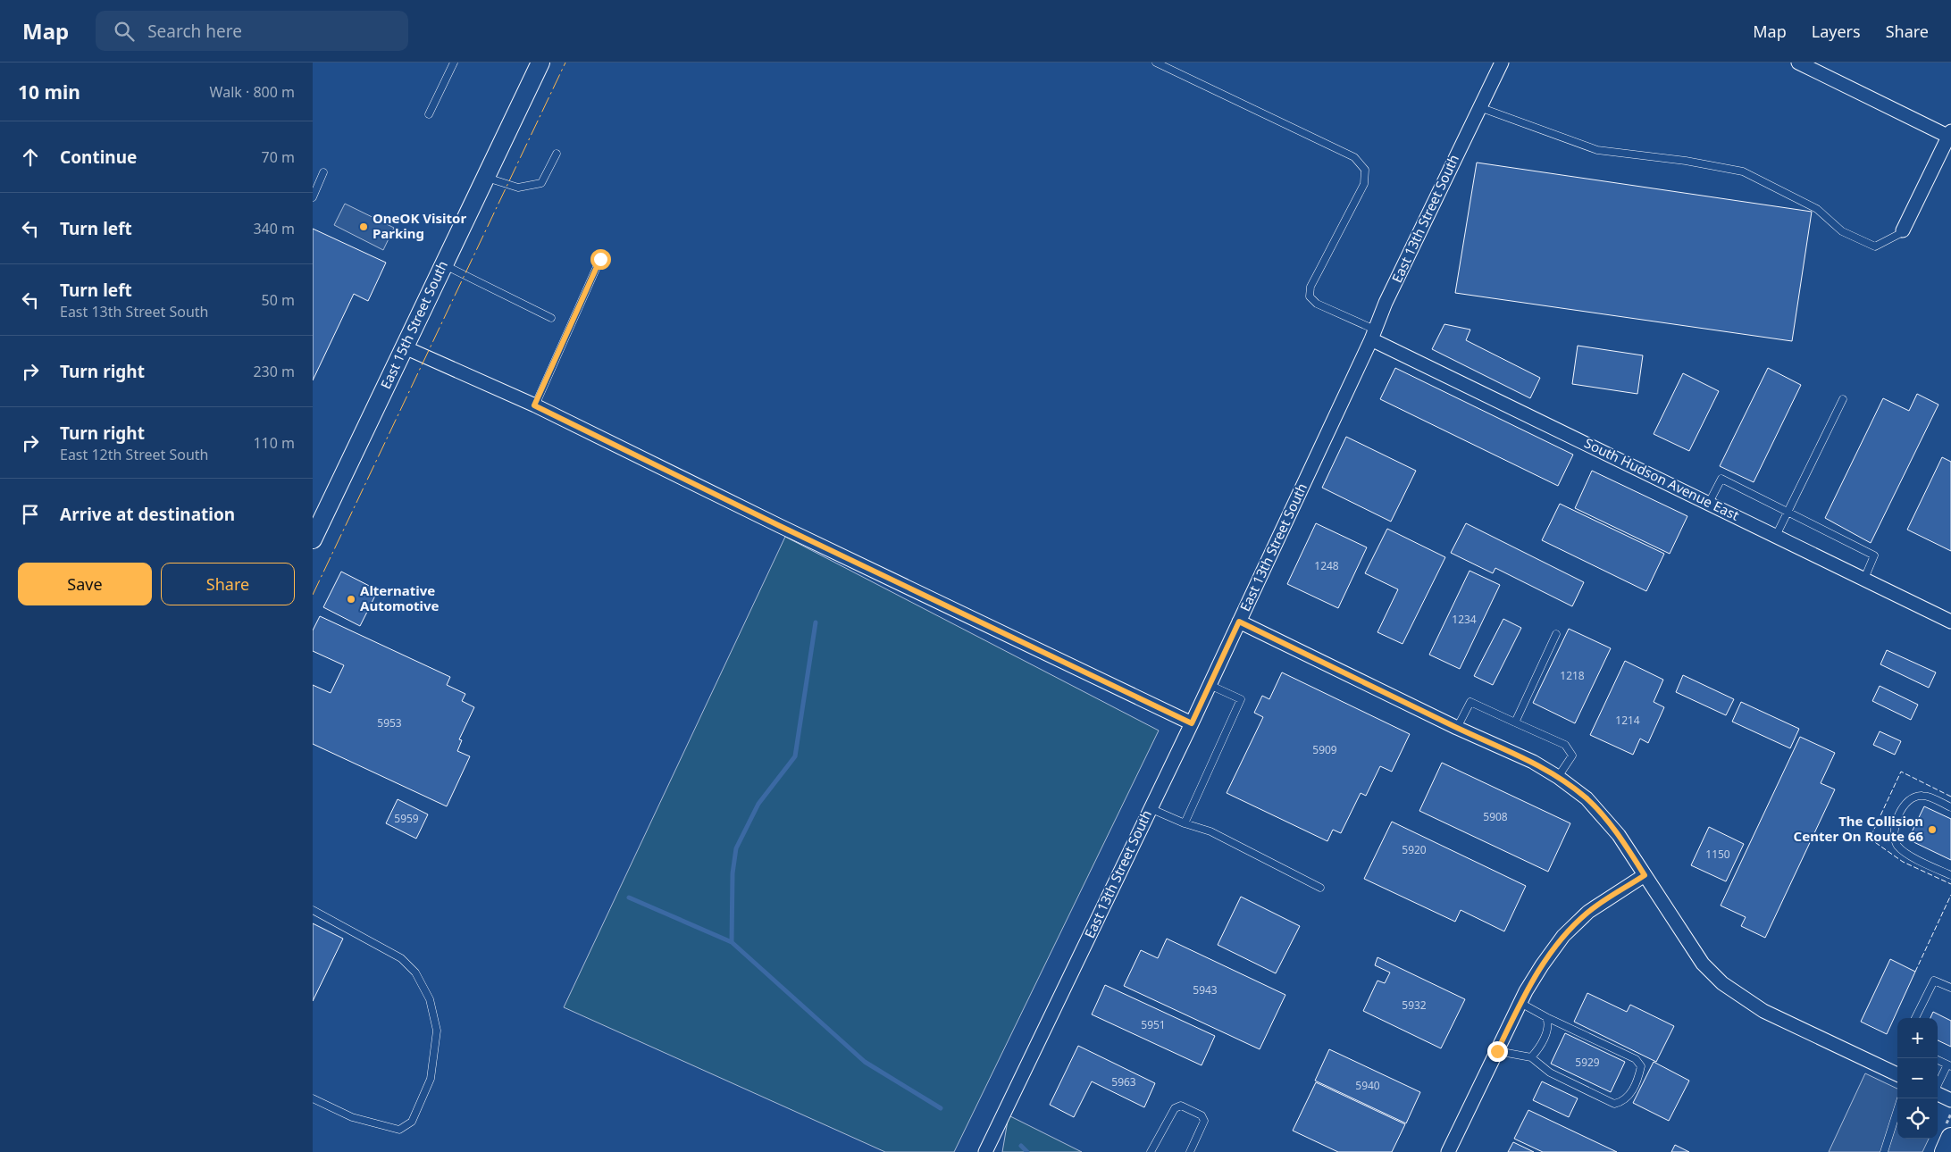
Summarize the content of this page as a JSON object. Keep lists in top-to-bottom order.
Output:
{
  "streets": {
    "main road": ["East 15th Street South"],
    "street": ["East 13th Street South", "South Hudson Avenue East"]
  },
  "crossings": [
    ["East 13th Street South", "South Hudson Avenue East"]
  ],
  "places": ["OneOK Visitor Parking", "Alternative Automotive", "The Collision Center On Route 66"],
  "house_numbers": [
    "1248",
    "1234",
    "1218",
    "1214",
    "5953",
    "5909",
    "5908",
    "5959",
    "5920",
    "1150",
    "5943",
    "5932",
    "5951",
    "5929",
    "5963",
    "5940"
  ],
  "page": {
    "header": "Map",
    "search": "Search here",
    "nav": ["Map", "Layers", "Share"],
    "heading": ["10 min", "Walk · 800 m"],
    "list": [
      ["Continue", "70 m"],
      ["Turn left", "340 m"],
      ["Turn left", "East 13th Street South", "50 m"],
      ["Turn right", "230 m"],
      ["Turn right", "East 12th Street South", "110 m"],
      "Arrive at destination"
    ],
    "buttons": ["Save", "Share"],
    "map_buttons": ["+", "−"]
  }
}
